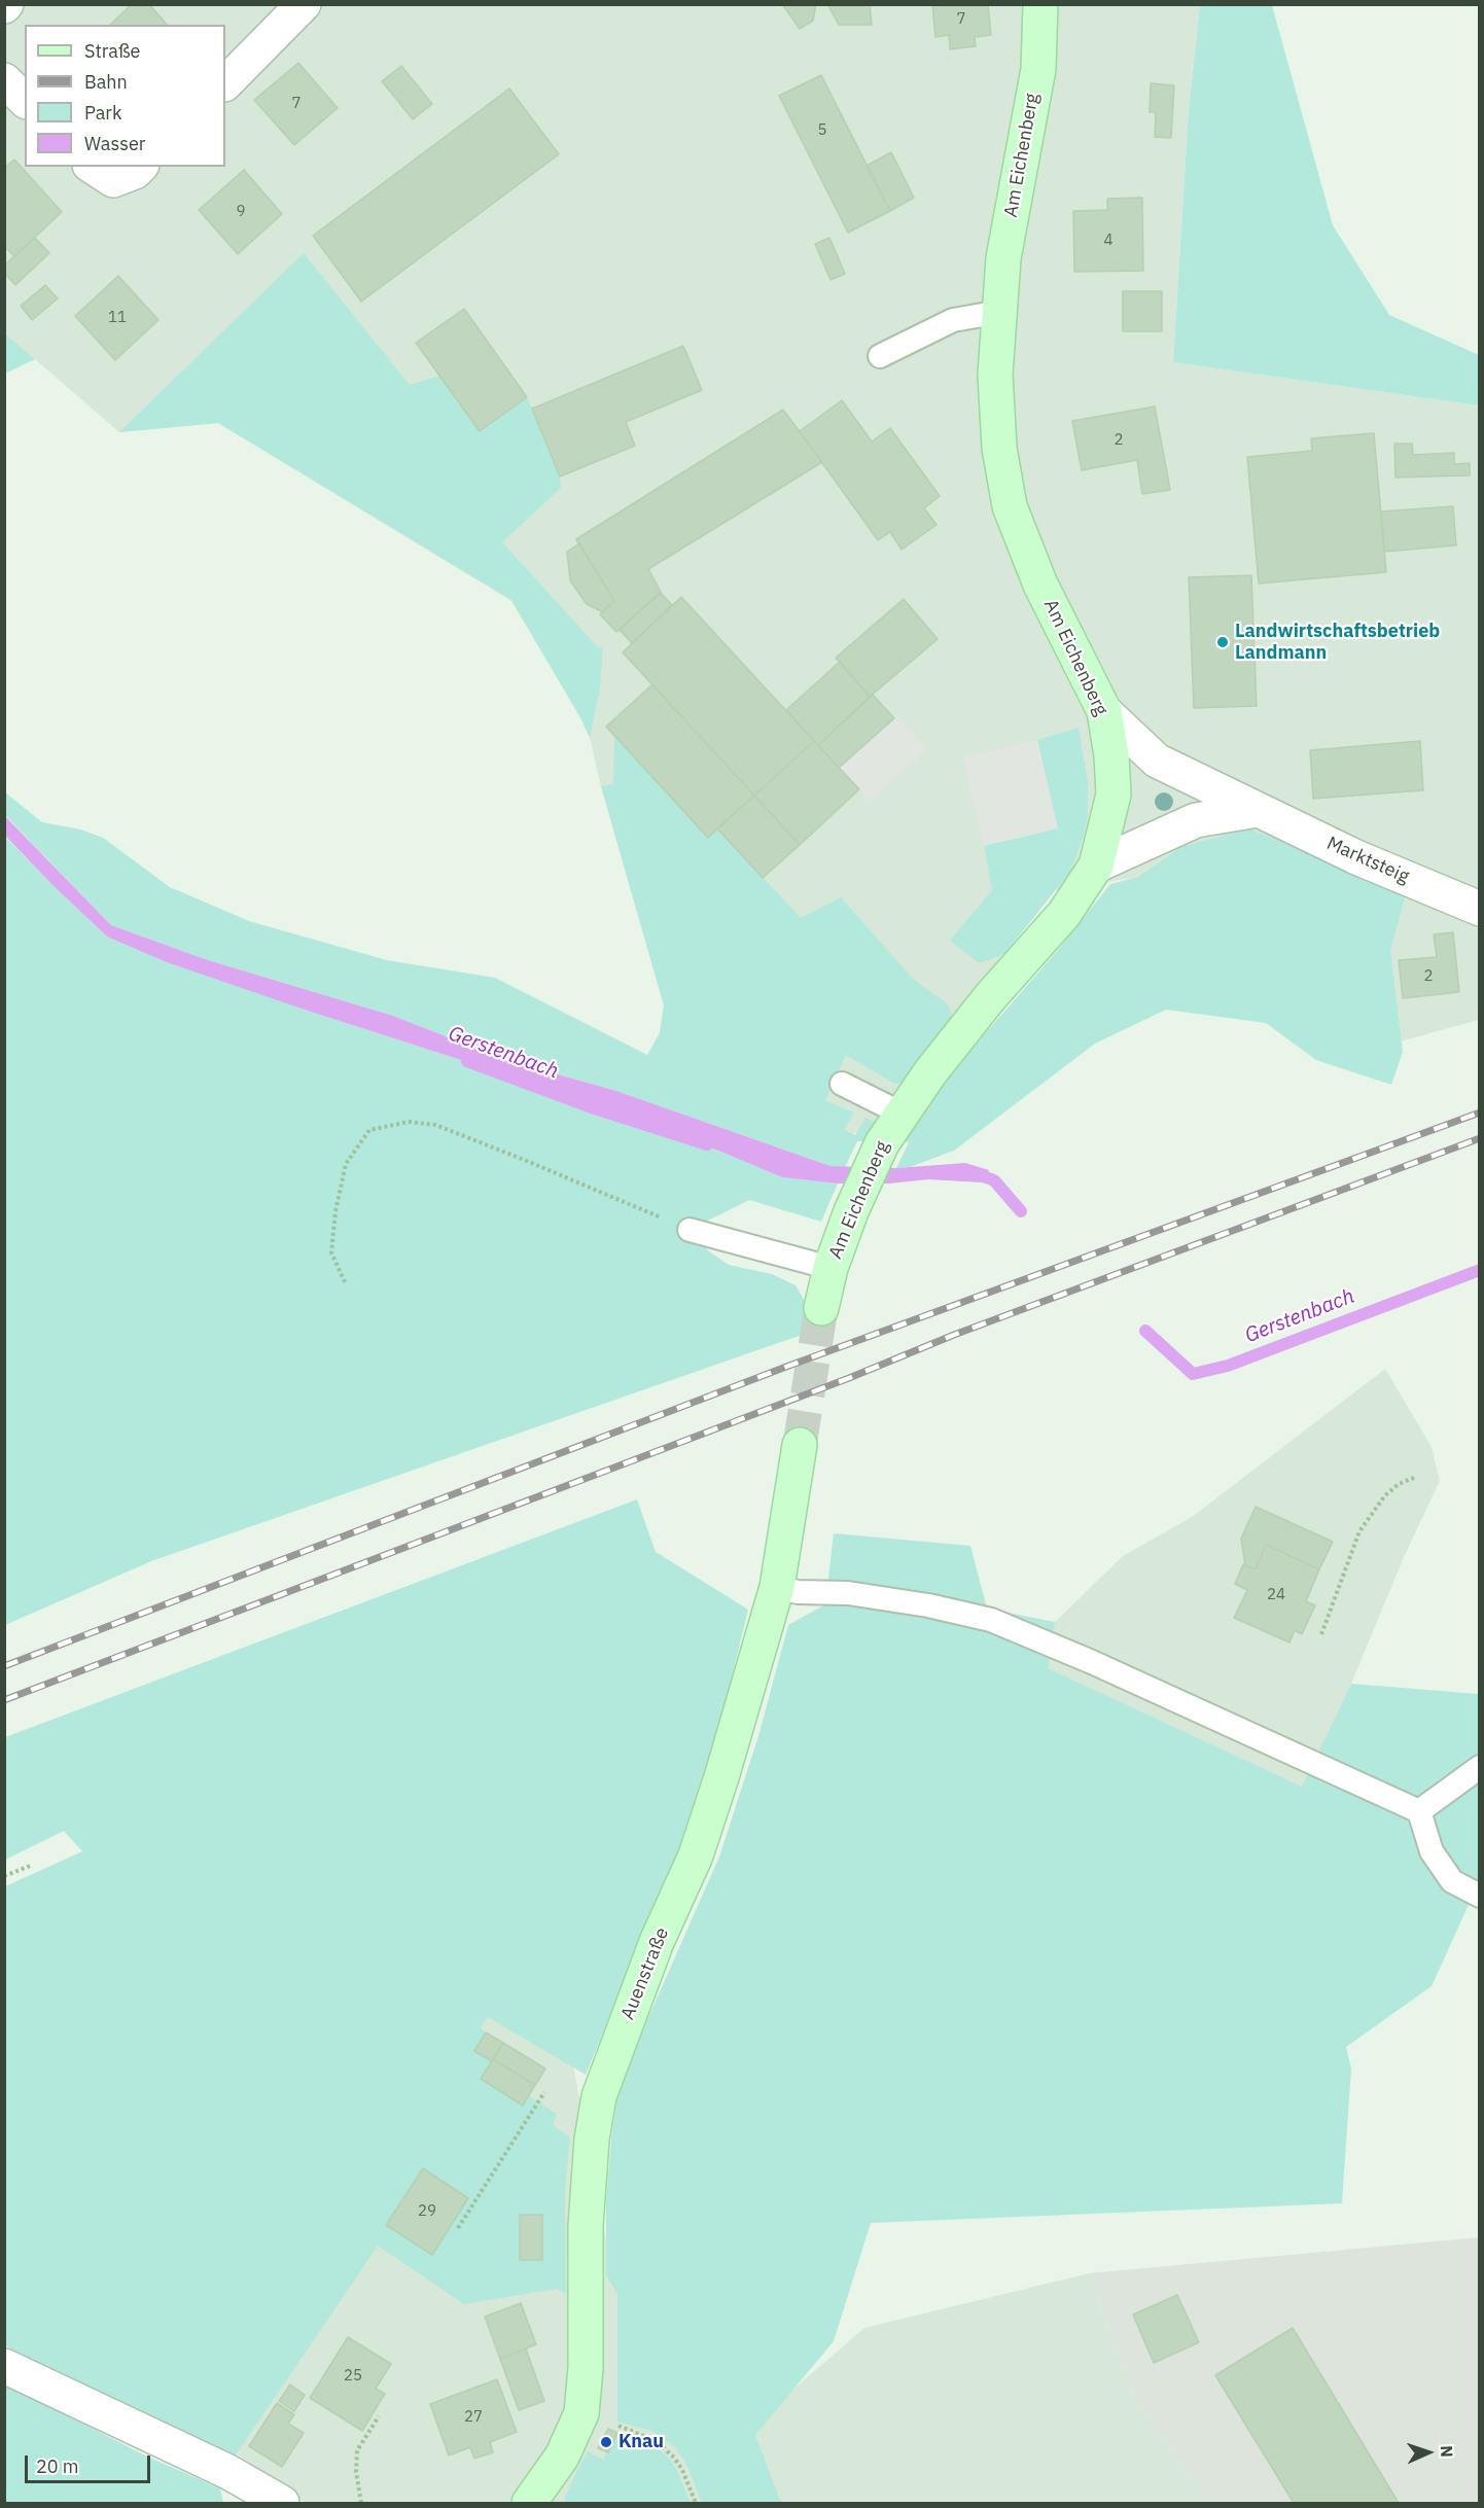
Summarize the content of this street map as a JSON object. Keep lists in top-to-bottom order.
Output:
{
  "streets": {
    "street": ["Am Eichenberg", "Marktsteig", "Auenstraße"]
  },
  "crossings": [
    ["Am Eichenberg", "Marktsteig"]
  ],
  "water": ["Gerstenbach"],
  "places": ["Landwirtschaftsbetrieb Landmann", "Knau"],
  "house_numbers": [
    "7",
    "7",
    "5",
    "9",
    "4",
    "11",
    "2",
    "2",
    "24",
    "29",
    "25",
    "27"
  ],
  "legend": [
    "Straße",
    "Bahn",
    "Park",
    "Wasser"
  ],
  "scale_bar": "20 m",
  "north": "right"
}
